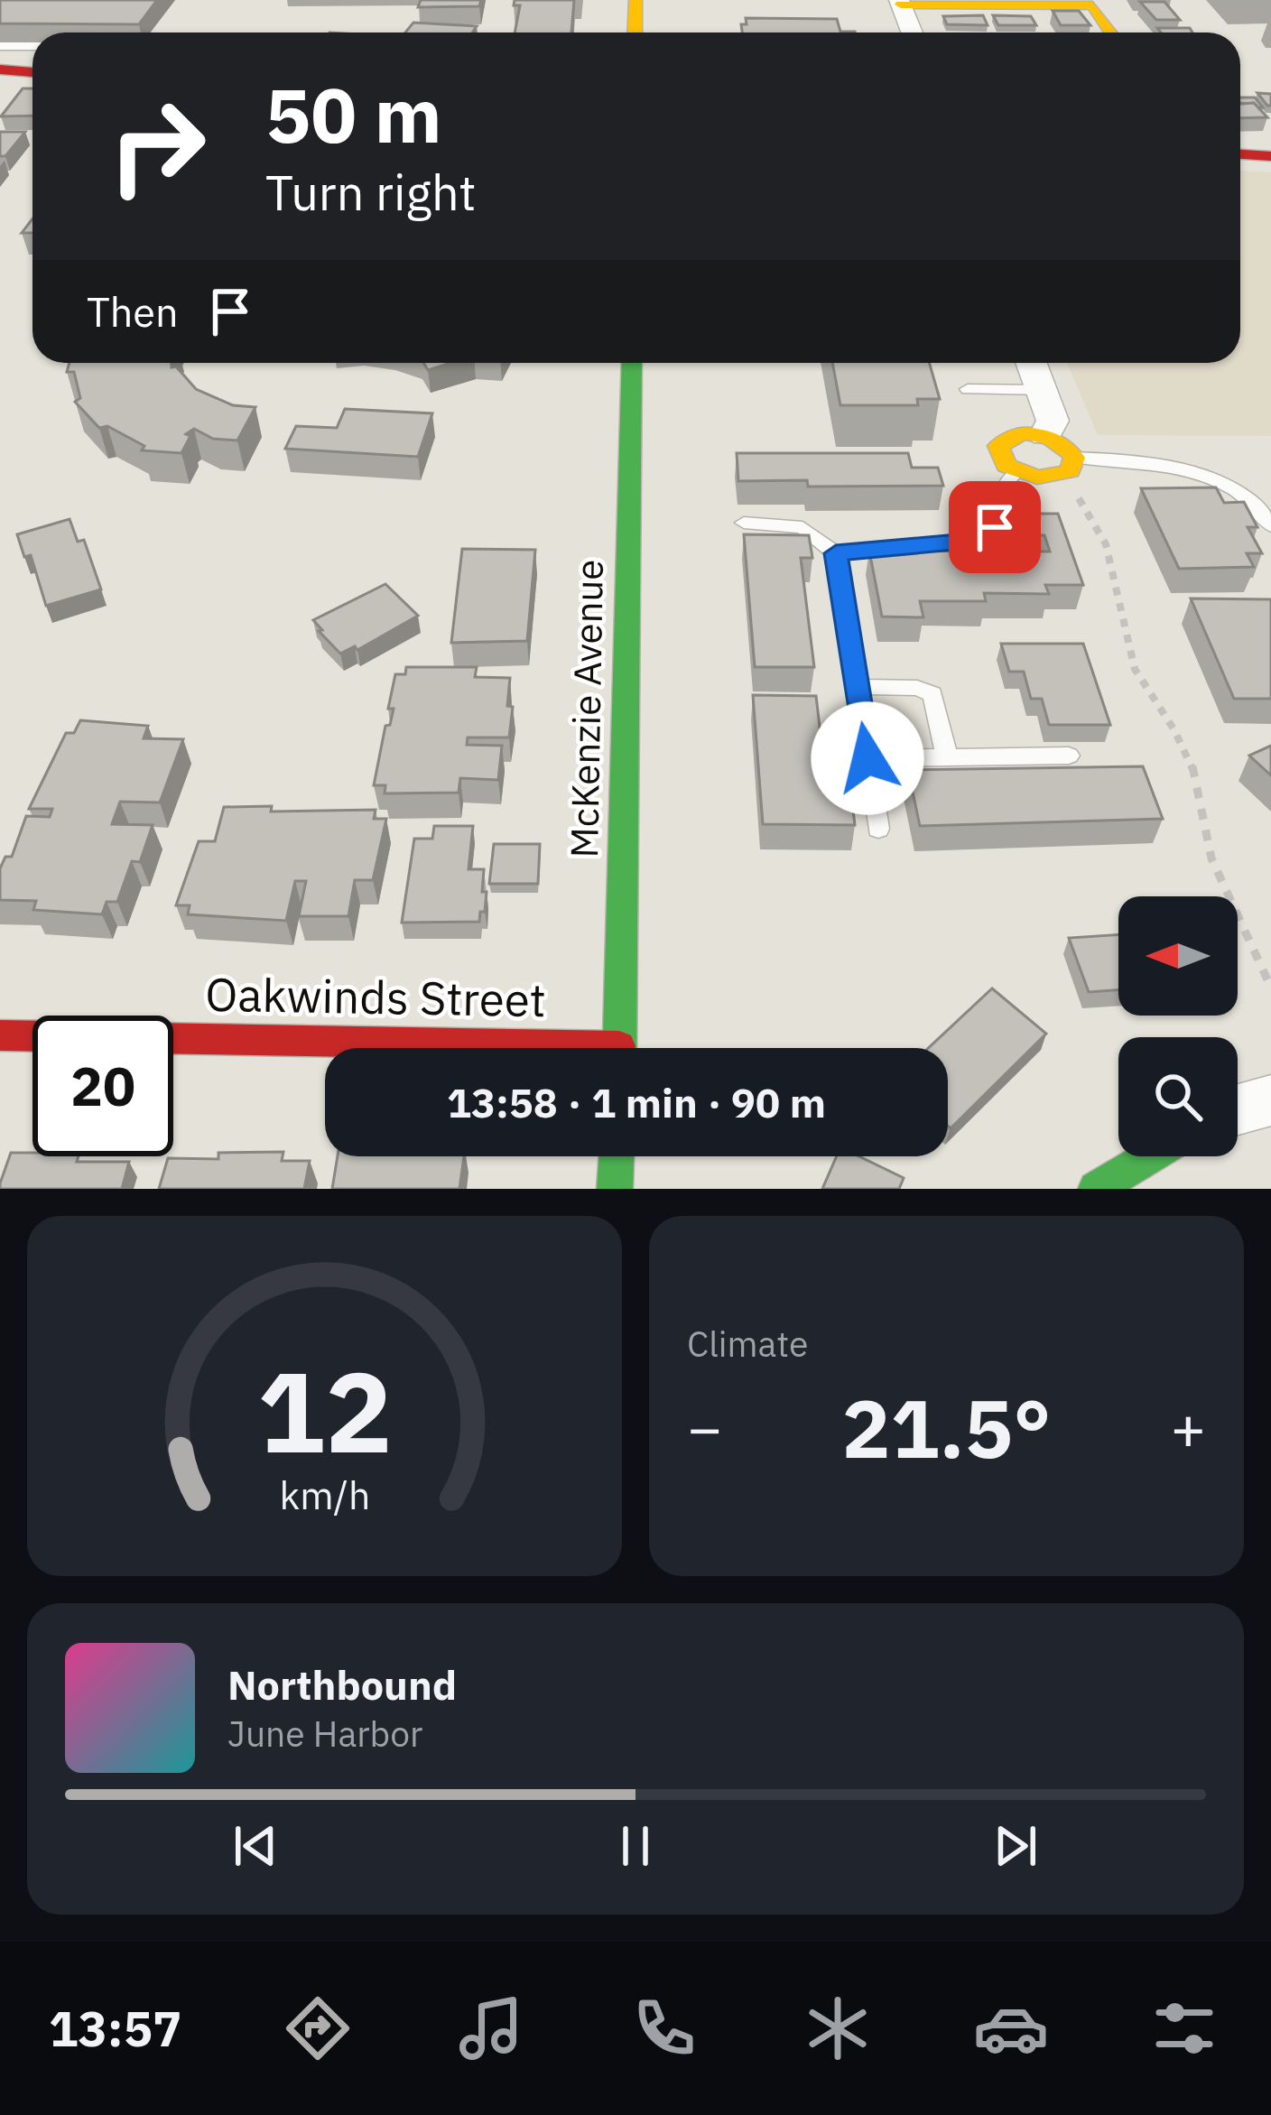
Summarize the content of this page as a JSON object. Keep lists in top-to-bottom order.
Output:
{
  "streets": {
    "street": ["McKenzie Avenue", "Oakwinds Street"]
  },
  "north": "left",
  "page": {
    "turn": ["50 m", "Turn right"],
    "then": "Then",
    "limit": "20",
    "trip": "13:58 · 1 min · 90 m",
    "tile": "Climate",
    "heat": ["−", "21.5°", "+"],
    "song": ["Northbound", "June Harbor"],
    "tabs": "13:57",
    "gauge": ["12", "km/h"]
  }
}
